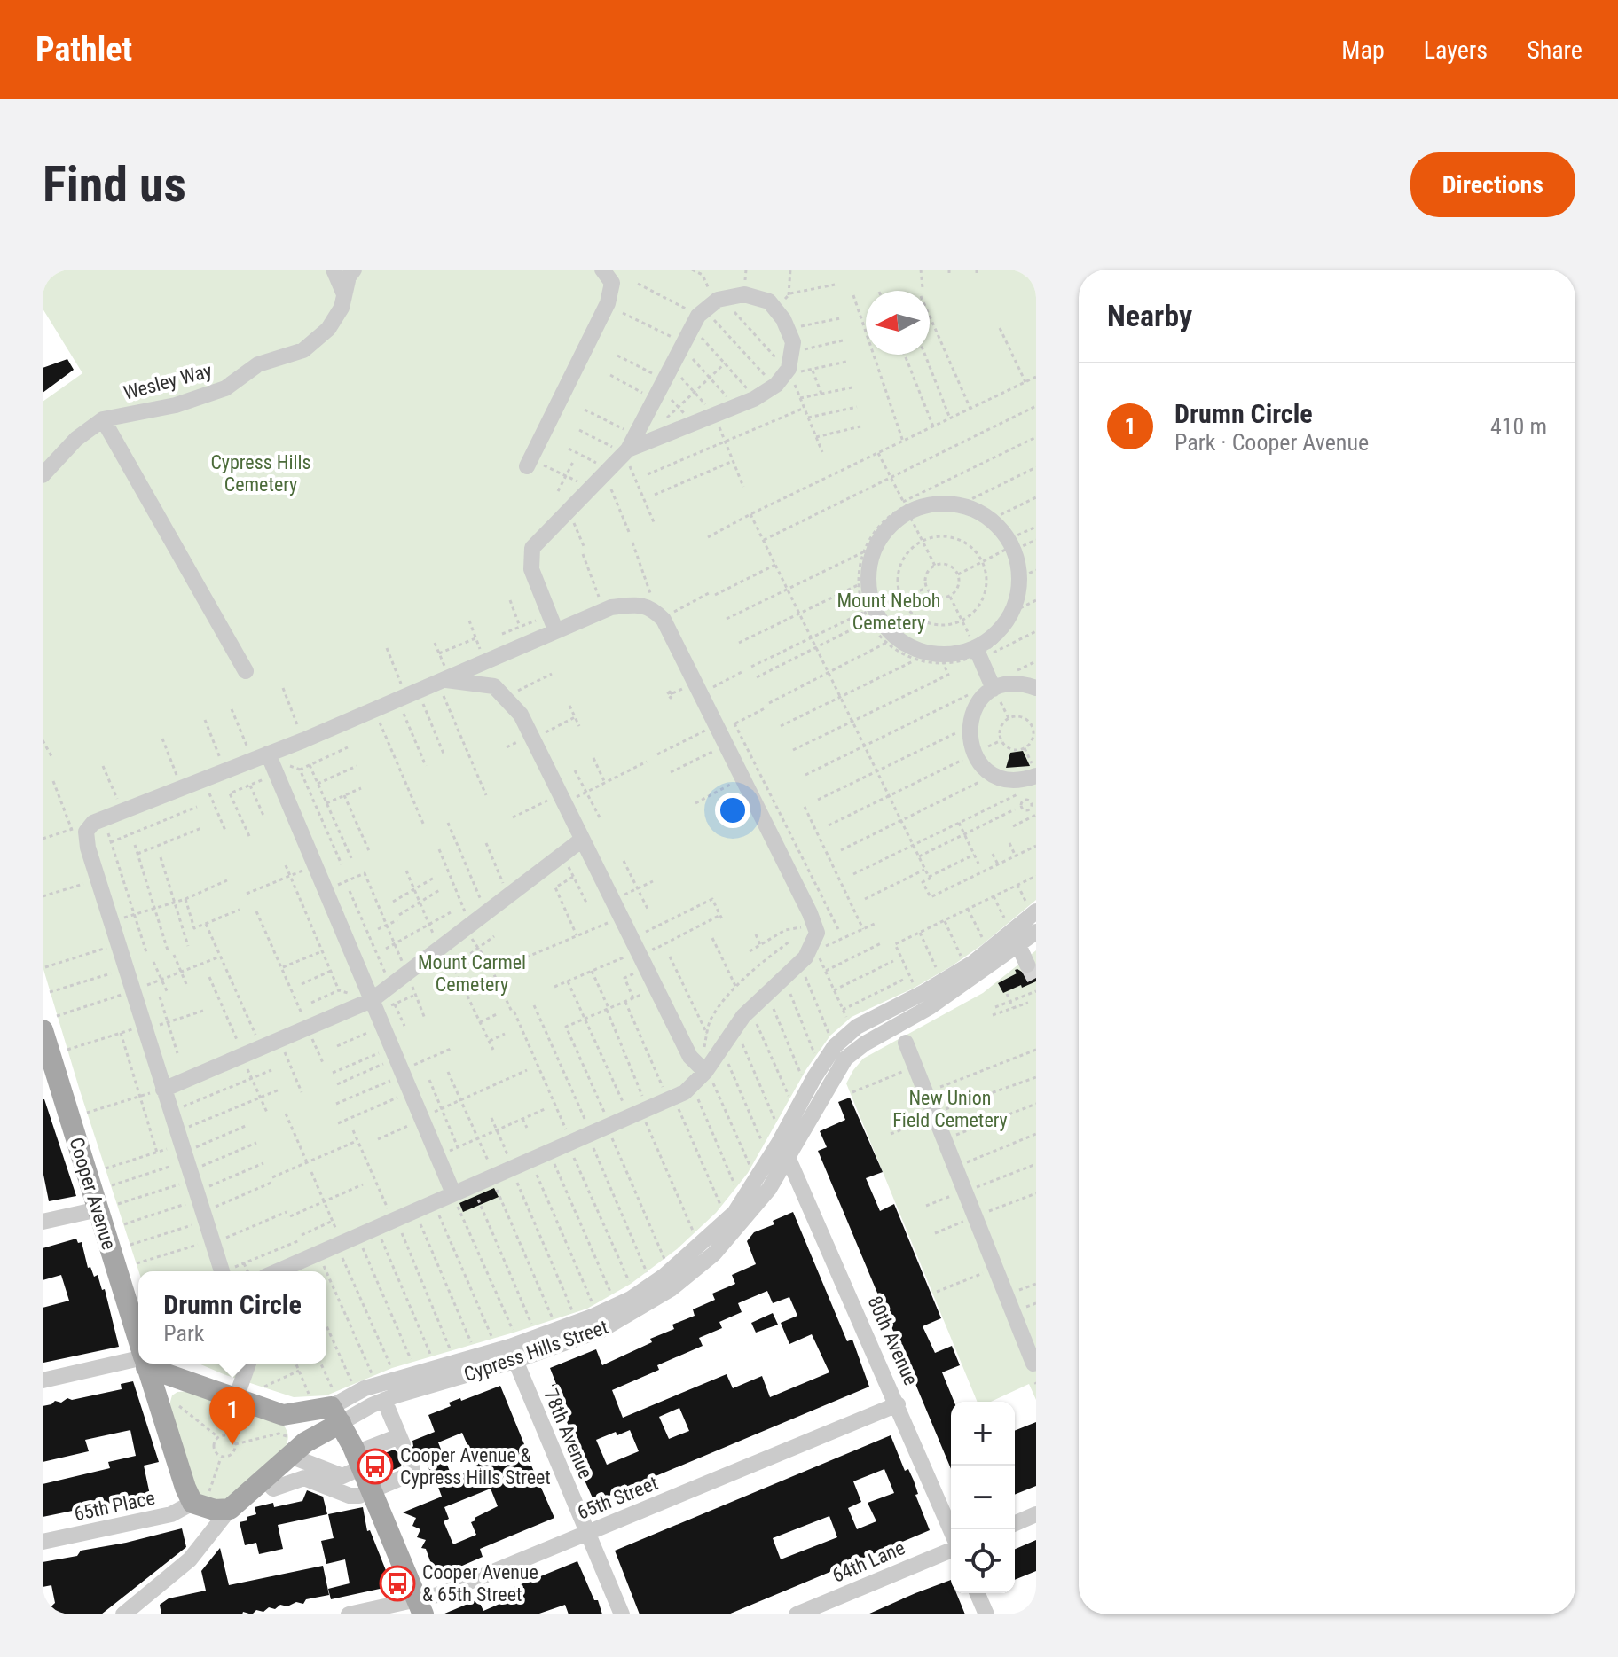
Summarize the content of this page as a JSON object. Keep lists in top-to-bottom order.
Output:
{
  "streets": {
    "main road": ["Cooper Avenue", "Cypress Hills Street"],
    "street": [
      "Wesley Way",
      "80th Avenue",
      "78th Avenue",
      "65th Street",
      "65th Place",
      "64th Lane"
    ]
  },
  "crossings": [
    ["Cooper Avenue", "65th Place"],
    ["80th Avenue", "Cypress Hills Street"],
    ["80th Avenue", "65th Street"],
    ["Cypress Hills Street", "78th Avenue"],
    ["78th Avenue", "65th Street"]
  ],
  "parks": [
    "Cypress Hills Cemetery",
    "Mount Neboh Cemetery",
    "Mount Carmel Cemetery",
    "New Union Field Cemetery"
  ],
  "places": {
    "bus stop": ["Cooper Avenue & Cypress Hills Street", "Cooper Avenue & 65th Street"]
  },
  "north": "left",
  "page": {
    "header": "Pathlet",
    "nav": ["Map", "Layers", "Share"],
    "buttons": "Directions",
    "title": "Find us",
    "heading": "Nearby",
    "list": [
      {
        "mark": "1",
        "name": "Drumn Circle",
        "note": "Park · Cooper Avenue",
        "value": "410 m"
      }
    ],
    "popup": ["Drumn Circle", "Park"],
    "pins": "1",
    "map_buttons": ["+", "−"]
  }
}
